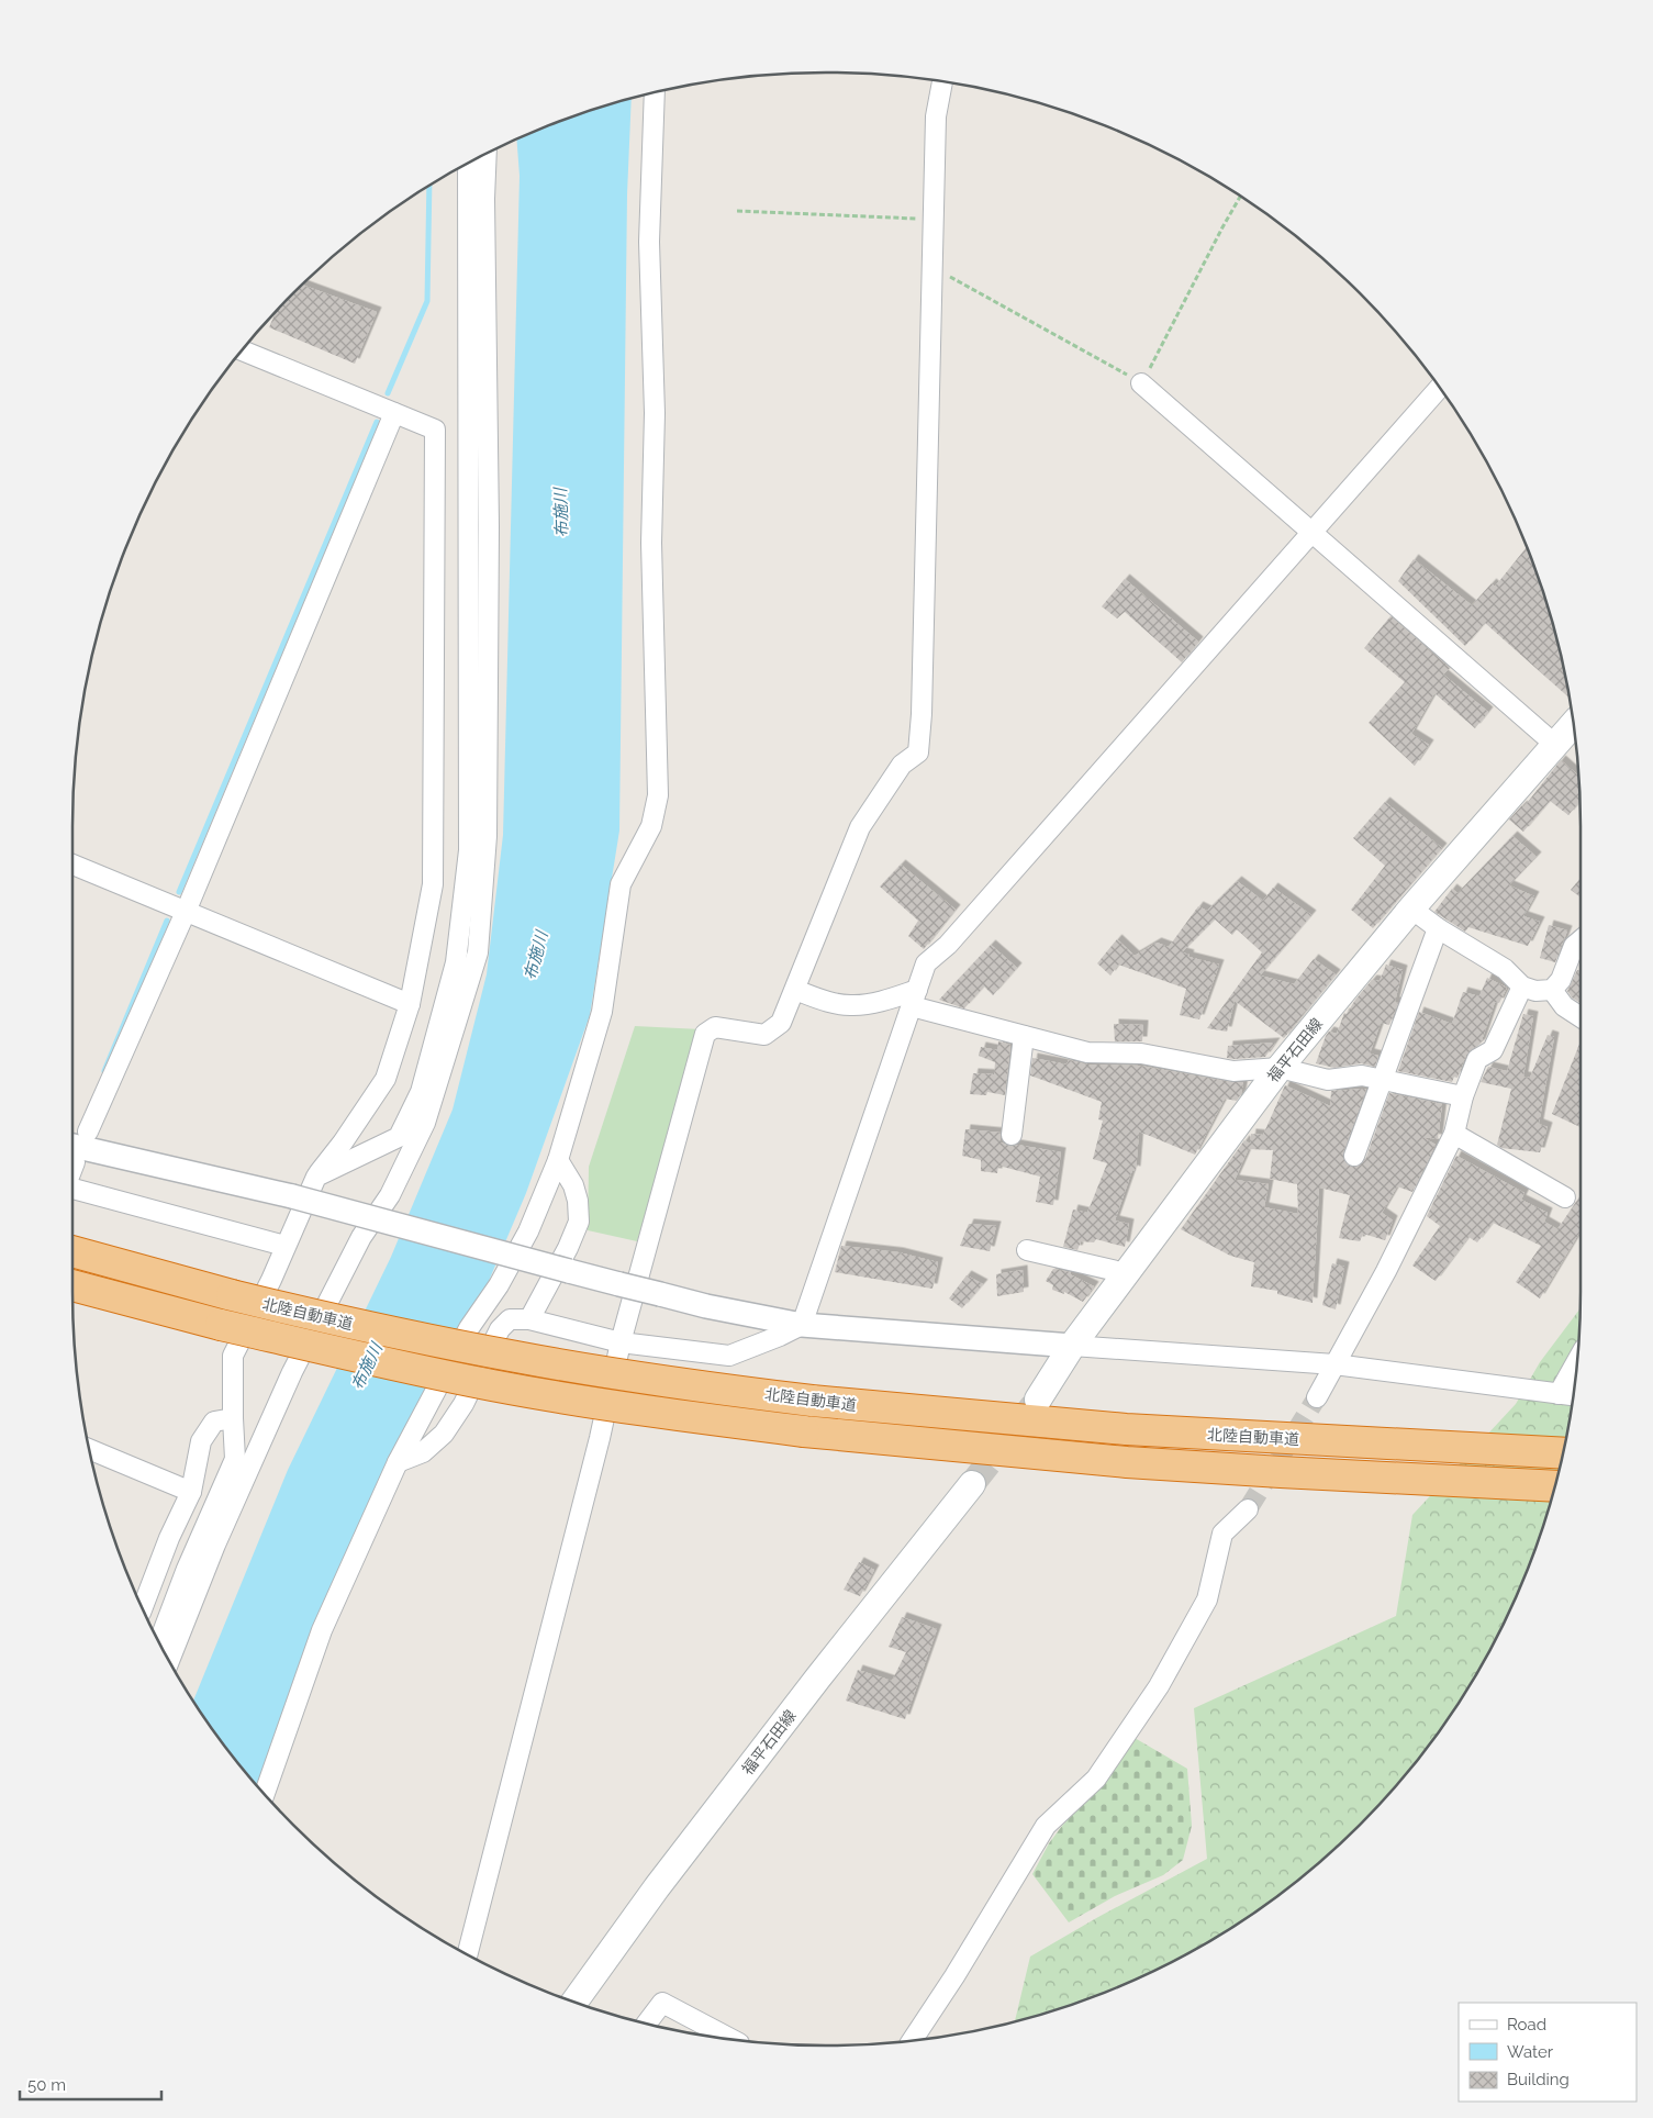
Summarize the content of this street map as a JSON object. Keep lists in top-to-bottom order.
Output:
{
  "streets": {
    "highway": ["北陸自動車道"],
    "main road": ["福平石田線"]
  },
  "water": ["布施川"],
  "legend": ["Road", "Water", "Building"],
  "scale_bar": "50 m"
}
